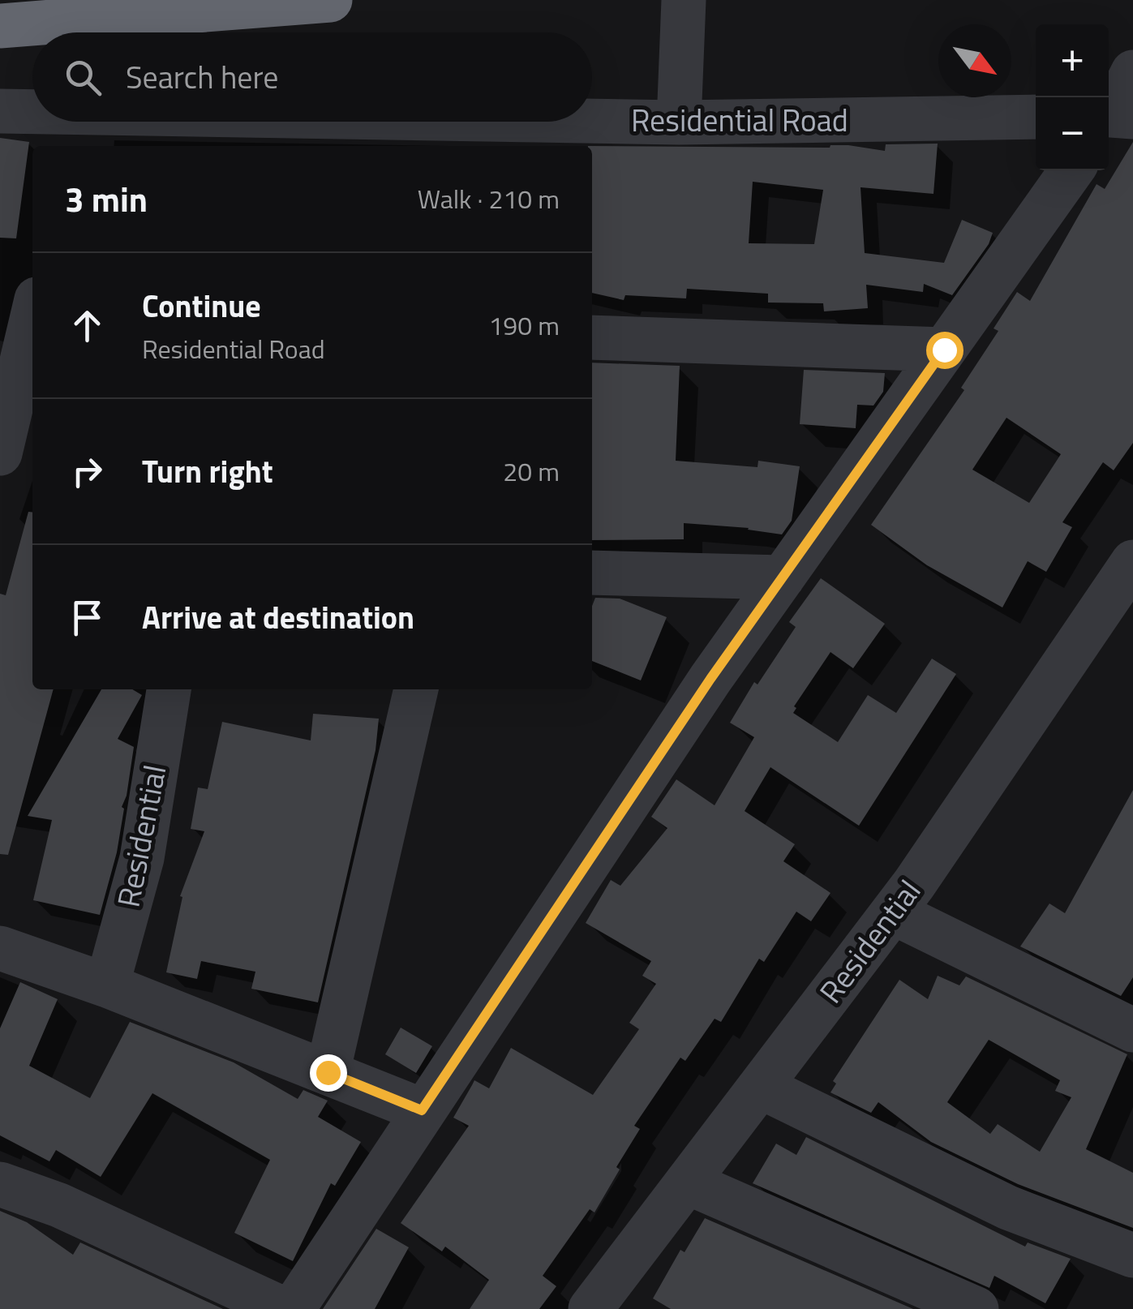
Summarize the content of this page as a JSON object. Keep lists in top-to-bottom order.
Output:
{
  "streets": {
    "street": ["Residential Road", "Residential"]
  },
  "north": "bottom right",
  "page": {
    "map_buttons": ["+", "−"],
    "search": "Search here",
    "heading": ["3 min", "Walk · 210 m"],
    "list": [
      ["Continue", "Residential Road", "190 m"],
      ["Turn right", "20 m"],
      "Arrive at destination"
    ]
  }
}
